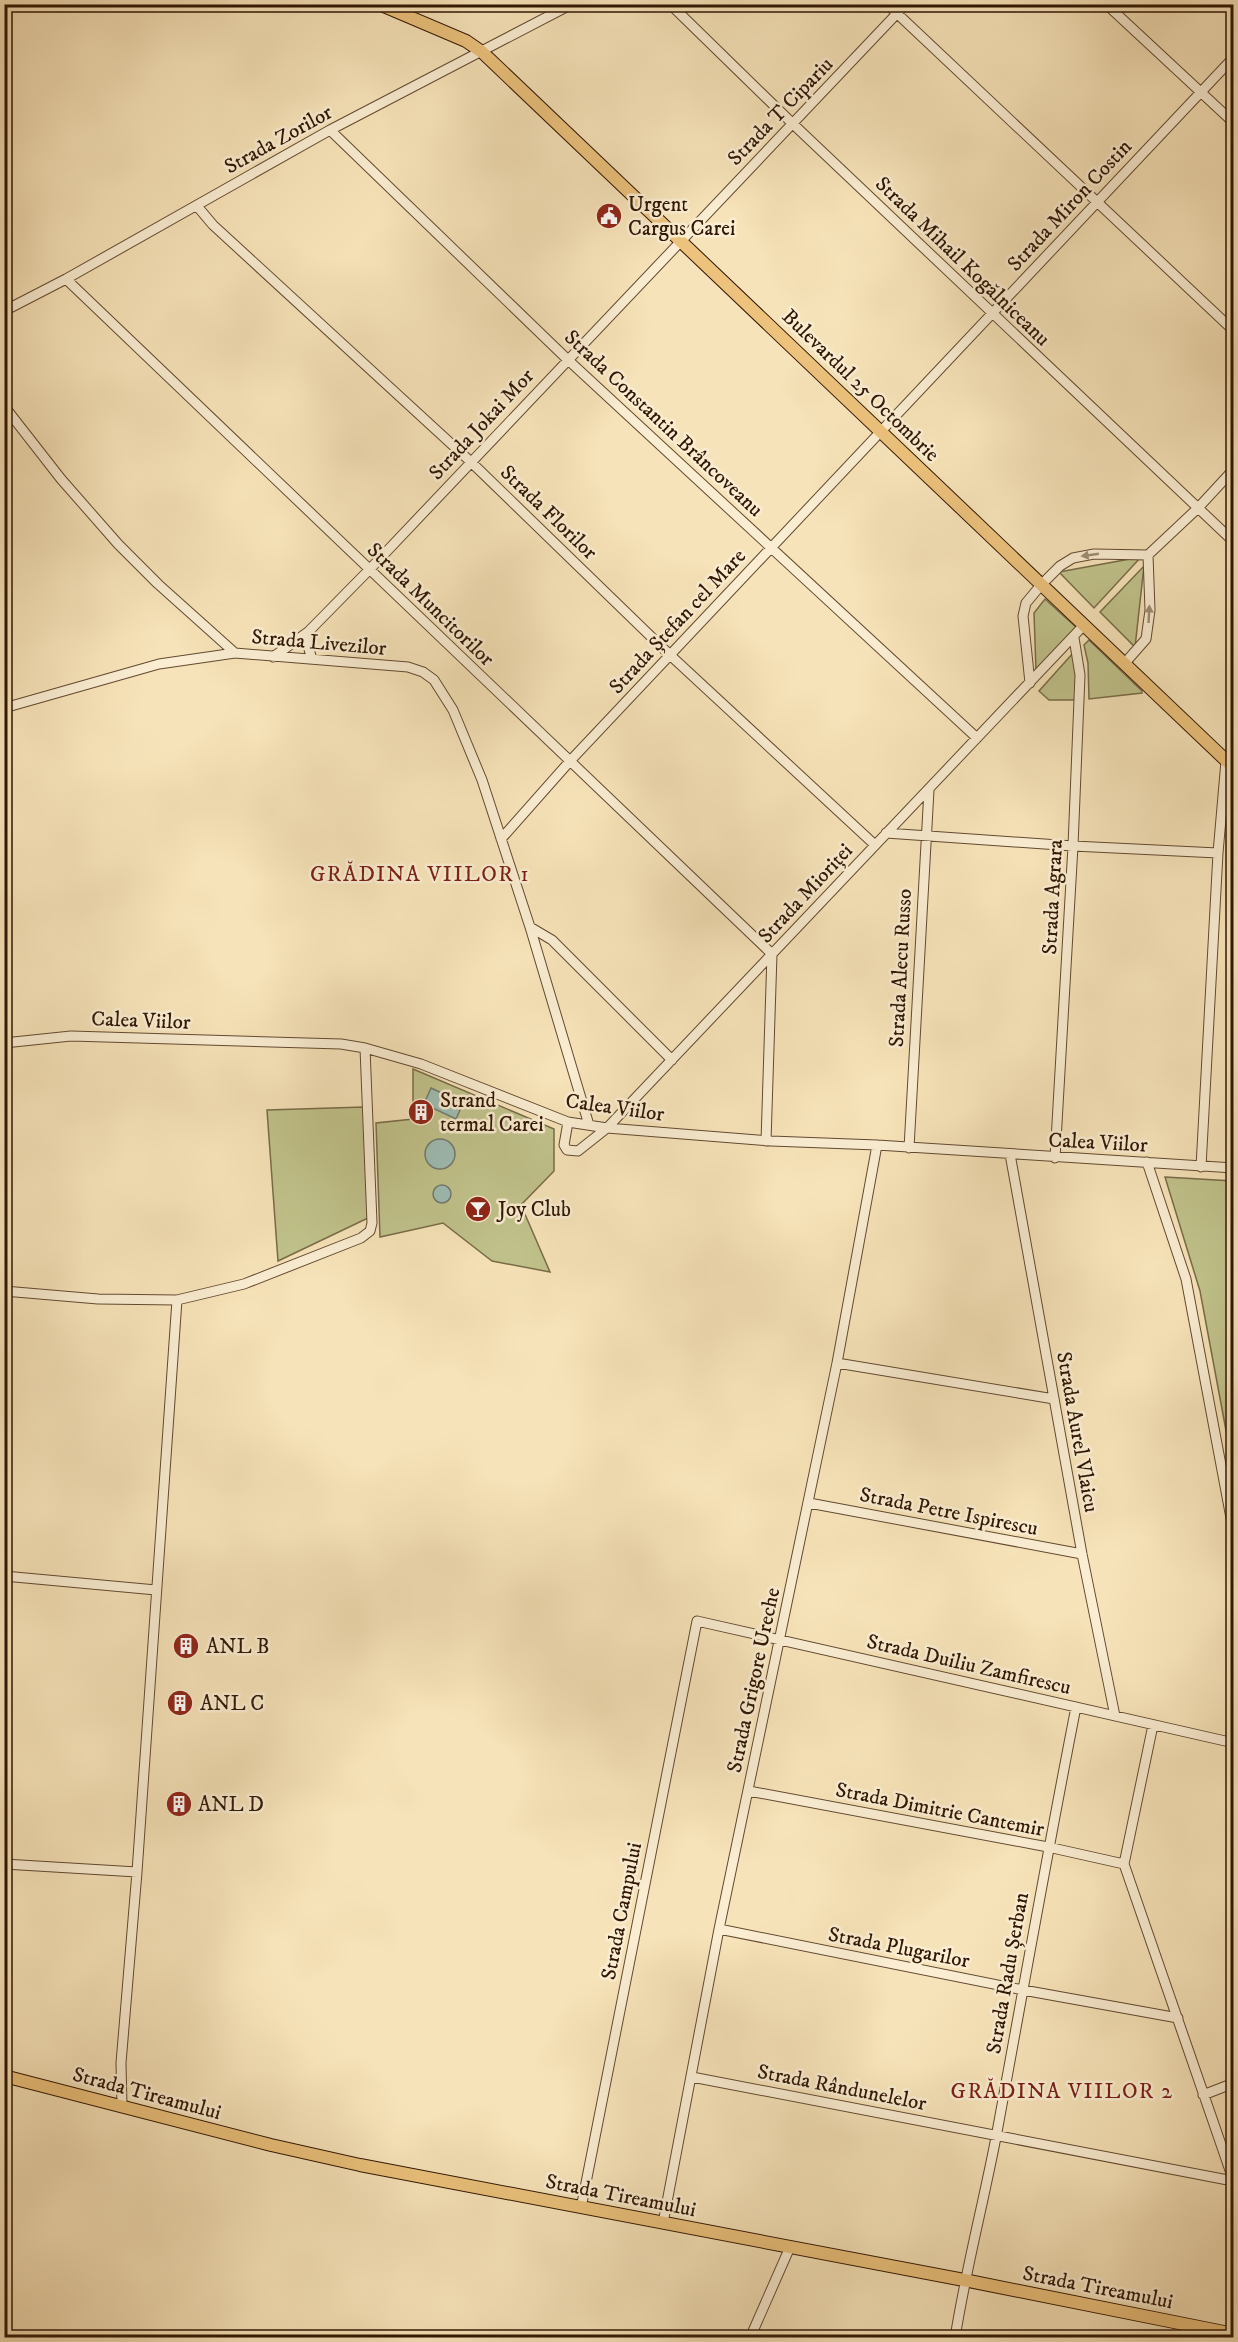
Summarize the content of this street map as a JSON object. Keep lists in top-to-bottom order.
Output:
{
  "streets": {
    "main road": ["Bulevardul 25 Octombrie", "Strada Tireamului"],
    "street": [
      "Strada T Cipariu",
      "Strada Zorilor",
      "Strada Miron Costin",
      "Strada Mihail Kogălniceanu",
      "Strada Constantin Brâncoveanu",
      "Strada Jokai Mor",
      "Strada Florilor",
      "Strada Muncitorilor",
      "Strada Ștefan cel Mare",
      "Strada Livezilor",
      "Strada Mioriței",
      "Strada Agrara",
      "Strada Alecu Russo",
      "Calea Viilor",
      "Strada Aurel Vlaicu",
      "Strada Petre Ispirescu",
      "Strada Duiliu Zamfirescu",
      "Strada Grigore Ureche",
      "Strada Dimitrie Cantemir",
      "Strada Campului",
      "Strada Plugarilor",
      "Strada Radu Șerban",
      "Strada Rândunelelor"
    ]
  },
  "crossings": [
    ["Strada T Cipariu", "Strada Mihail Kogălniceanu"],
    ["Strada T Cipariu", "Bulevardul 25 Octombrie"],
    ["Strada T Cipariu", "Strada Jokai Mor"],
    ["Strada Zorilor", "Bulevardul 25 Octombrie"],
    ["Strada Zorilor", "Strada Constantin Brâncoveanu"],
    ["Strada Zorilor", "Strada Florilor"],
    ["Strada Zorilor", "Strada Muncitorilor"],
    ["Strada Miron Costin", "Strada Mihail Kogălniceanu"],
    ["Strada Miron Costin", "Bulevardul 25 Octombrie"],
    ["Strada Miron Costin", "Strada Ștefan cel Mare"],
    ["Bulevardul 25 Octombrie", "Strada Jokai Mor"],
    ["Bulevardul 25 Octombrie", "Strada Ștefan cel Mare"],
    ["Bulevardul 25 Octombrie", "Strada Mioriței"],
    ["Strada Constantin Brâncoveanu", "Strada Jokai Mor"],
    ["Strada Constantin Brâncoveanu", "Strada Ștefan cel Mare"],
    ["Strada Constantin Brâncoveanu", "Strada Mioriței"],
    ["Strada Jokai Mor", "Strada Florilor"],
    ["Strada Jokai Mor", "Strada Muncitorilor"],
    ["Strada Jokai Mor", "Strada Livezilor"],
    ["Strada Florilor", "Strada Ștefan cel Mare"],
    ["Strada Florilor", "Strada Mioriței"],
    ["Strada Muncitorilor", "Strada Ștefan cel Mare"],
    ["Strada Muncitorilor", "Strada Mioriței"],
    ["Strada Ștefan cel Mare", "Strada Livezilor"],
    ["Strada Livezilor", "Calea Viilor"],
    ["Strada Mioriței", "Strada Agrara"],
    ["Strada Mioriței", "Strada Alecu Russo"],
    ["Strada Mioriței", "Calea Viilor"],
    ["Strada Agrara", "Calea Viilor"],
    ["Strada Alecu Russo", "Calea Viilor"],
    ["Calea Viilor", "Strada Aurel Vlaicu"],
    ["Calea Viilor", "Strada Grigore Ureche"],
    ["Strada Aurel Vlaicu", "Strada Petre Ispirescu"],
    ["Strada Aurel Vlaicu", "Strada Duiliu Zamfirescu"],
    ["Strada Petre Ispirescu", "Strada Grigore Ureche"],
    ["Strada Duiliu Zamfirescu", "Strada Grigore Ureche"],
    ["Strada Duiliu Zamfirescu", "Strada Campului"],
    ["Strada Duiliu Zamfirescu", "Strada Radu Șerban"],
    ["Strada Grigore Ureche", "Strada Dimitrie Cantemir"],
    ["Strada Grigore Ureche", "Strada Plugarilor"],
    ["Strada Grigore Ureche", "Strada Rândunelelor"],
    ["Strada Grigore Ureche", "Strada Tireamului"],
    ["Strada Dimitrie Cantemir", "Strada Radu Șerban"],
    ["Strada Campului", "Strada Tireamului"],
    ["Strada Plugarilor", "Strada Radu Șerban"],
    ["Strada Radu Șerban", "Strada Rândunelelor"],
    ["Strada Radu Șerban", "Strada Tireamului"]
  ],
  "districts": ["GRĂDINA VIILOR 1", "GRĂDINA VIILOR 2"],
  "places": {
    "public building": ["Urgent Cargus Carei"],
    "building": [
      "Strand termal Carei",
      "ANL B",
      "ANL C",
      "ANL D"
    ],
    "bar": ["Joy Club"]
  }
}
